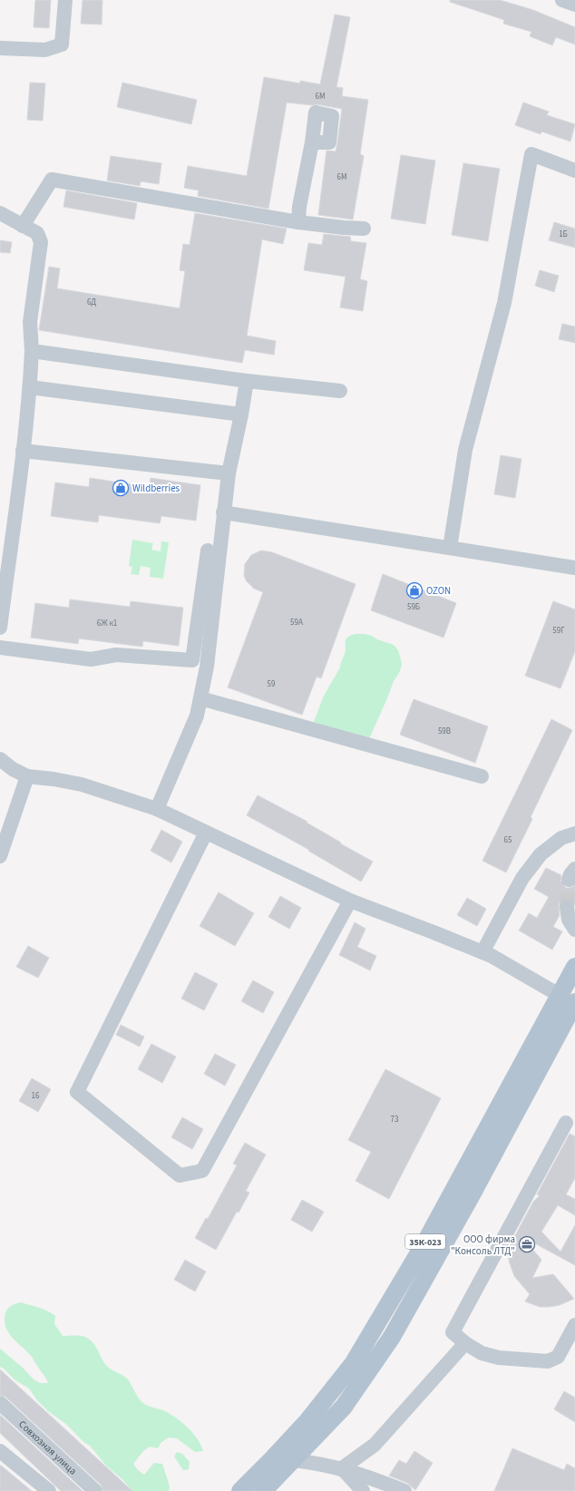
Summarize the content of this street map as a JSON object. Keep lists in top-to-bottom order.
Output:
{
  "streets": {
    "main road": ["35К-023"],
    "street": ["Совхозная улица"]
  },
  "places": {
    "shop": ["Wildberries", "OZON"],
    "office": ["ООО фирма \"Консоль ЛТД\""]
  },
  "house_numbers": [
    "6М",
    "6М",
    "1Б",
    "6Д",
    "59Б",
    "59А",
    "6Ж к1",
    "59Г",
    "59",
    "59В",
    "65",
    "16",
    "73"
  ]
}
